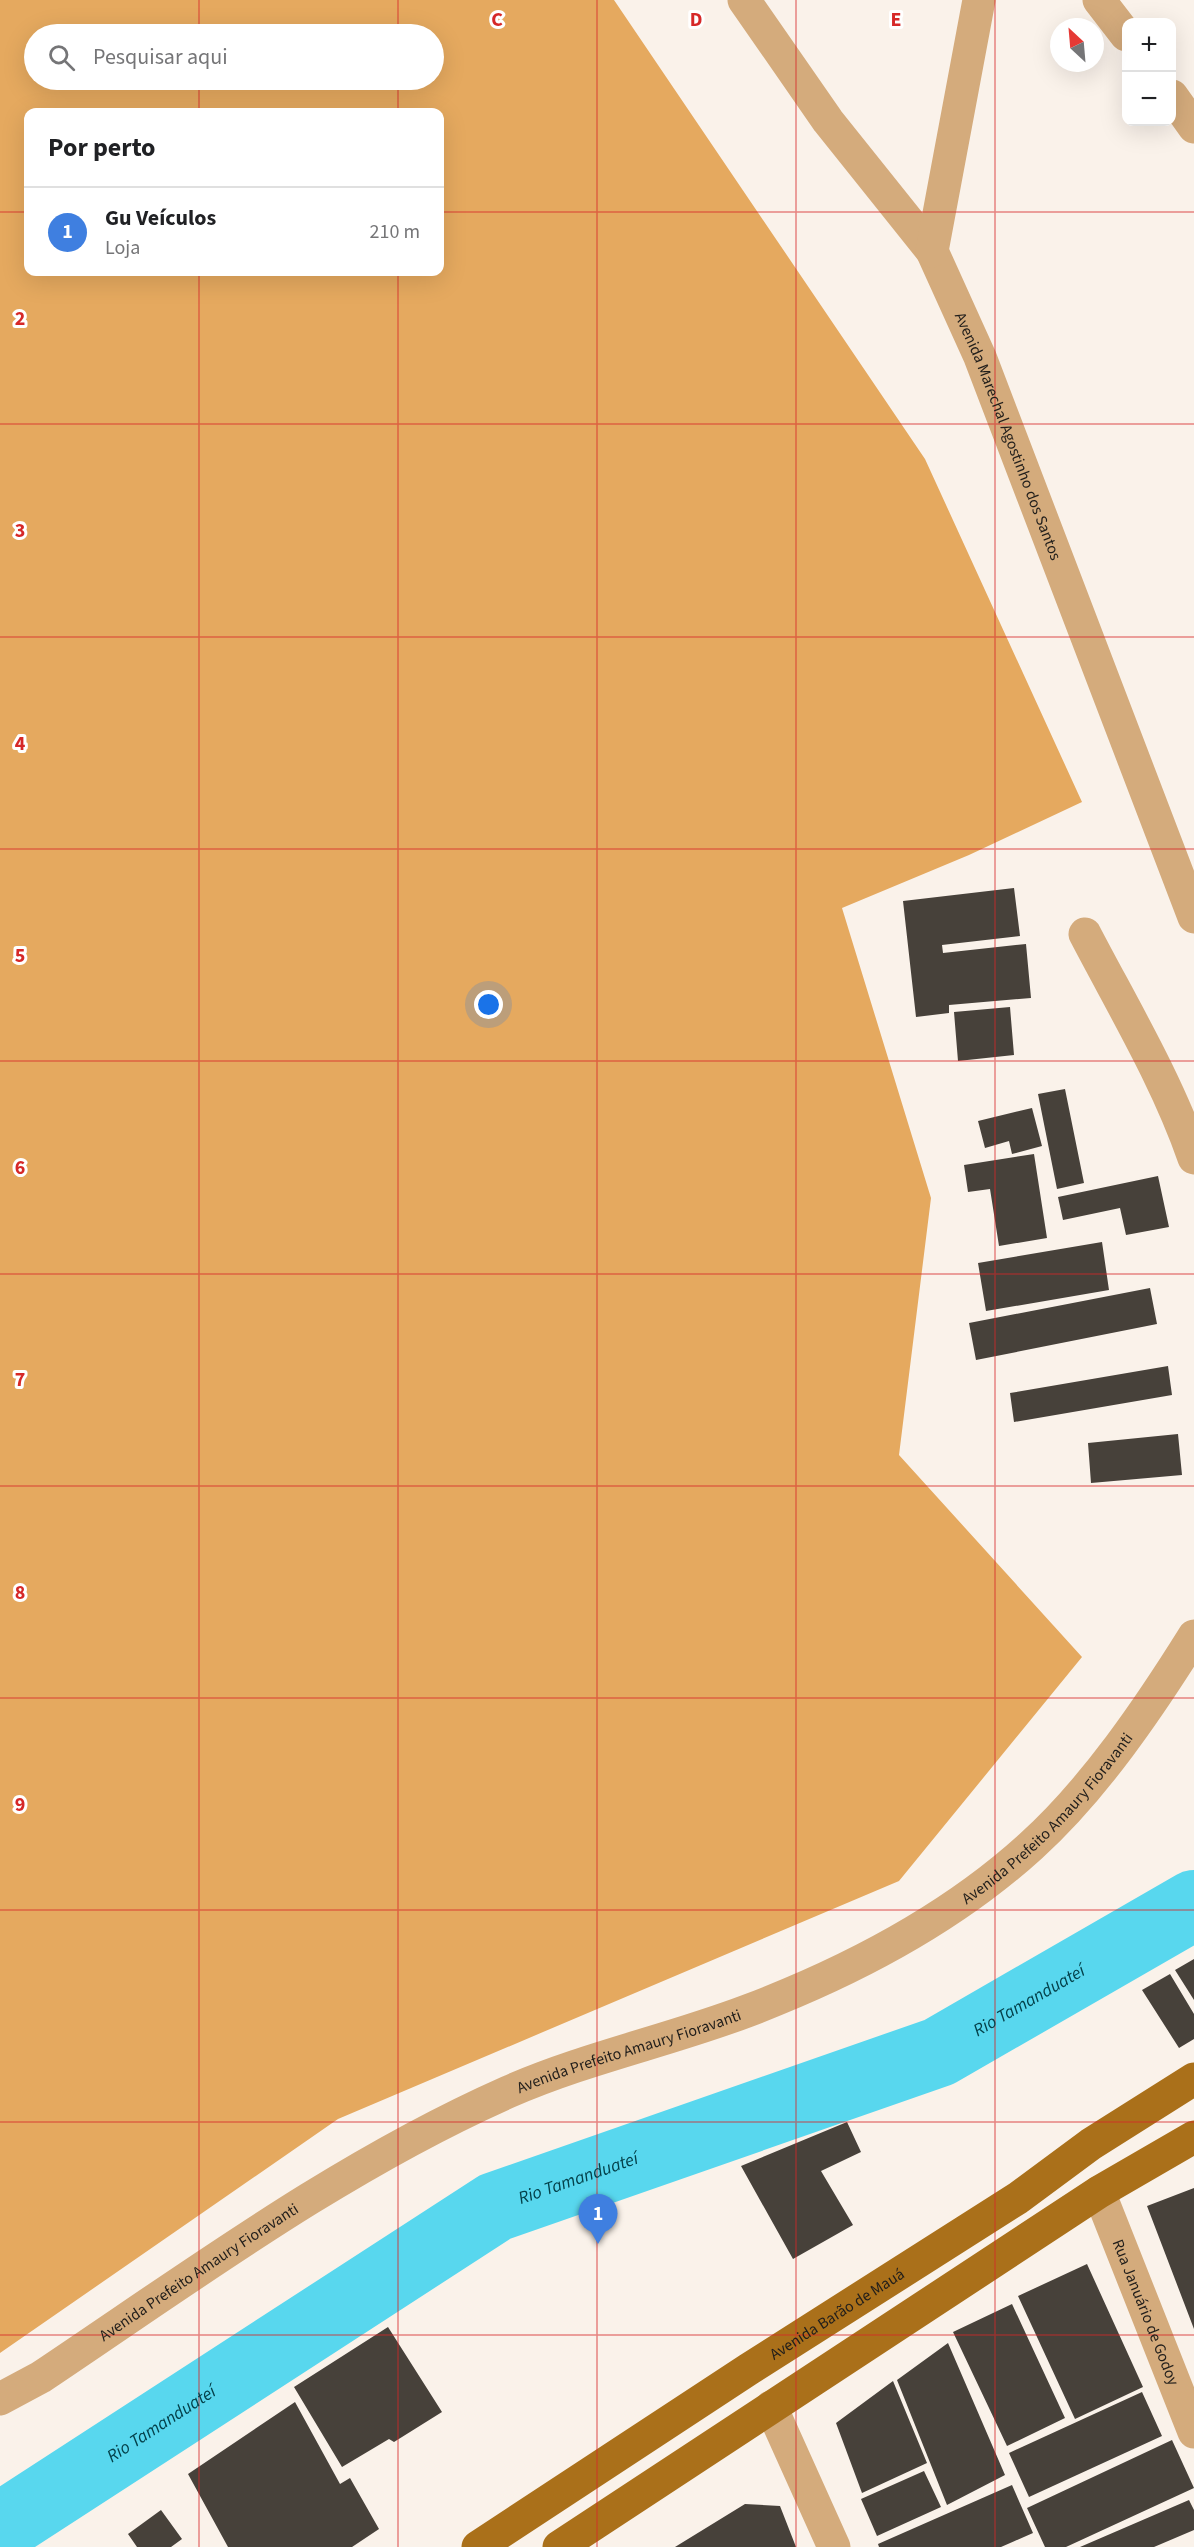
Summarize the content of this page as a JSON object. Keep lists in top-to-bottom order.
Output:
{
  "streets": {
    "main road": ["Avenida Barão de Mauá"],
    "street": ["Avenida Marechal Agostinho dos Santos", "Avenida Prefeito Amaury Fioravanti", "Rua Januário de Godoy"]
  },
  "water": ["Rio Tamanduateí"],
  "north": "top left",
  "page": {
    "map_buttons": ["+", "−"],
    "search": "Pesquisar aqui",
    "heading": "Por perto",
    "list": [
      {
        "mark": "1",
        "name": "Gu Veículos",
        "note": "Loja",
        "value": "210 m"
      }
    ],
    "pins": "1"
  },
  "grid": {
    "columns": ["C", "D", "E"],
    "rows": [
      "2",
      "3",
      "4",
      "5",
      "6",
      "7",
      "8",
      "9"
    ]
  }
}
